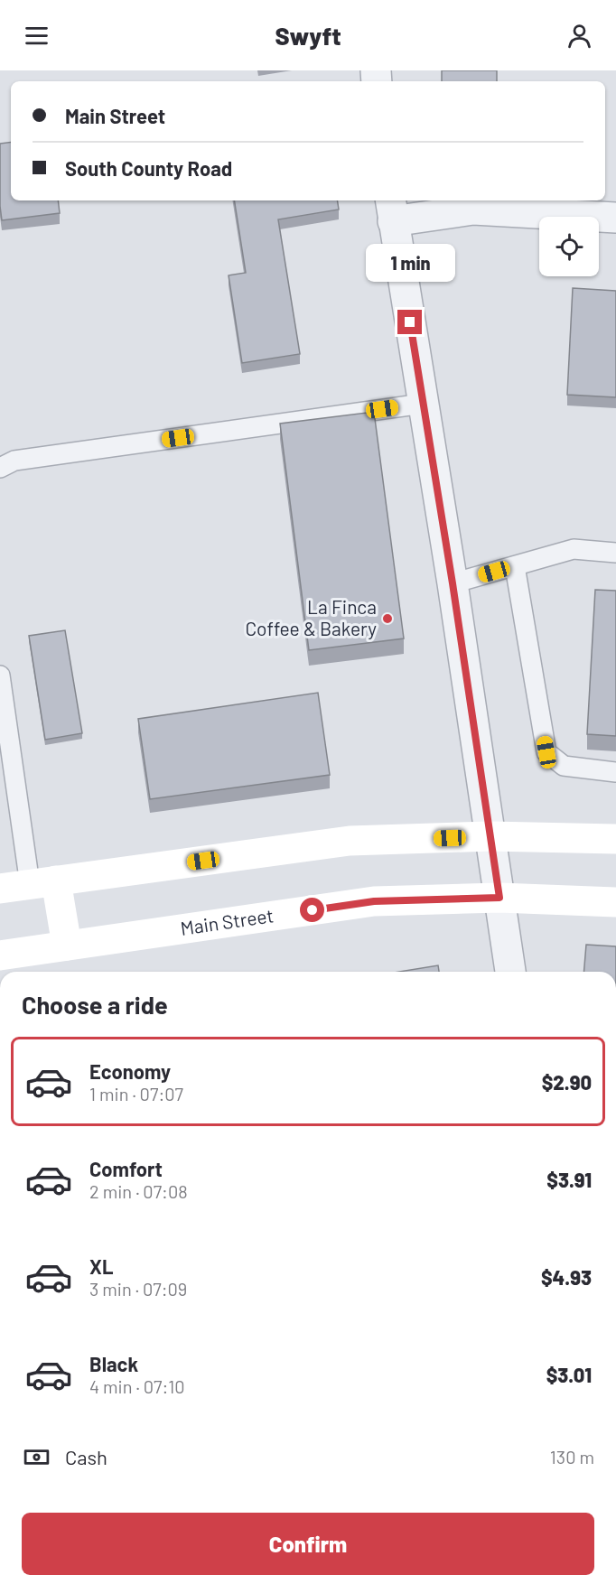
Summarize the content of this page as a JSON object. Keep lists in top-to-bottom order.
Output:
{
  "streets": {
    "main road": ["Main Street"]
  },
  "places": ["La Finca Coffee & Bakery"],
  "page": {
    "header": "Swyft",
    "banner": ["Main Street", "South County Road"],
    "bubble": "1 min",
    "heading": "Choose a ride",
    "list": [
      {
        "name": "Economy",
        "note": "1 min · 07:07",
        "value": "$2.90"
      },
      {
        "name": "Comfort",
        "note": "2 min · 07:08",
        "value": "$3.91"
      },
      {
        "name": "XL",
        "note": "3 min · 07:09",
        "value": "$4.93"
      },
      {
        "name": "Black",
        "note": "4 min · 07:10",
        "value": "$3.01"
      }
    ],
    "pay": ["Cash", "130 m"],
    "buttons": "Confirm"
  }
}
